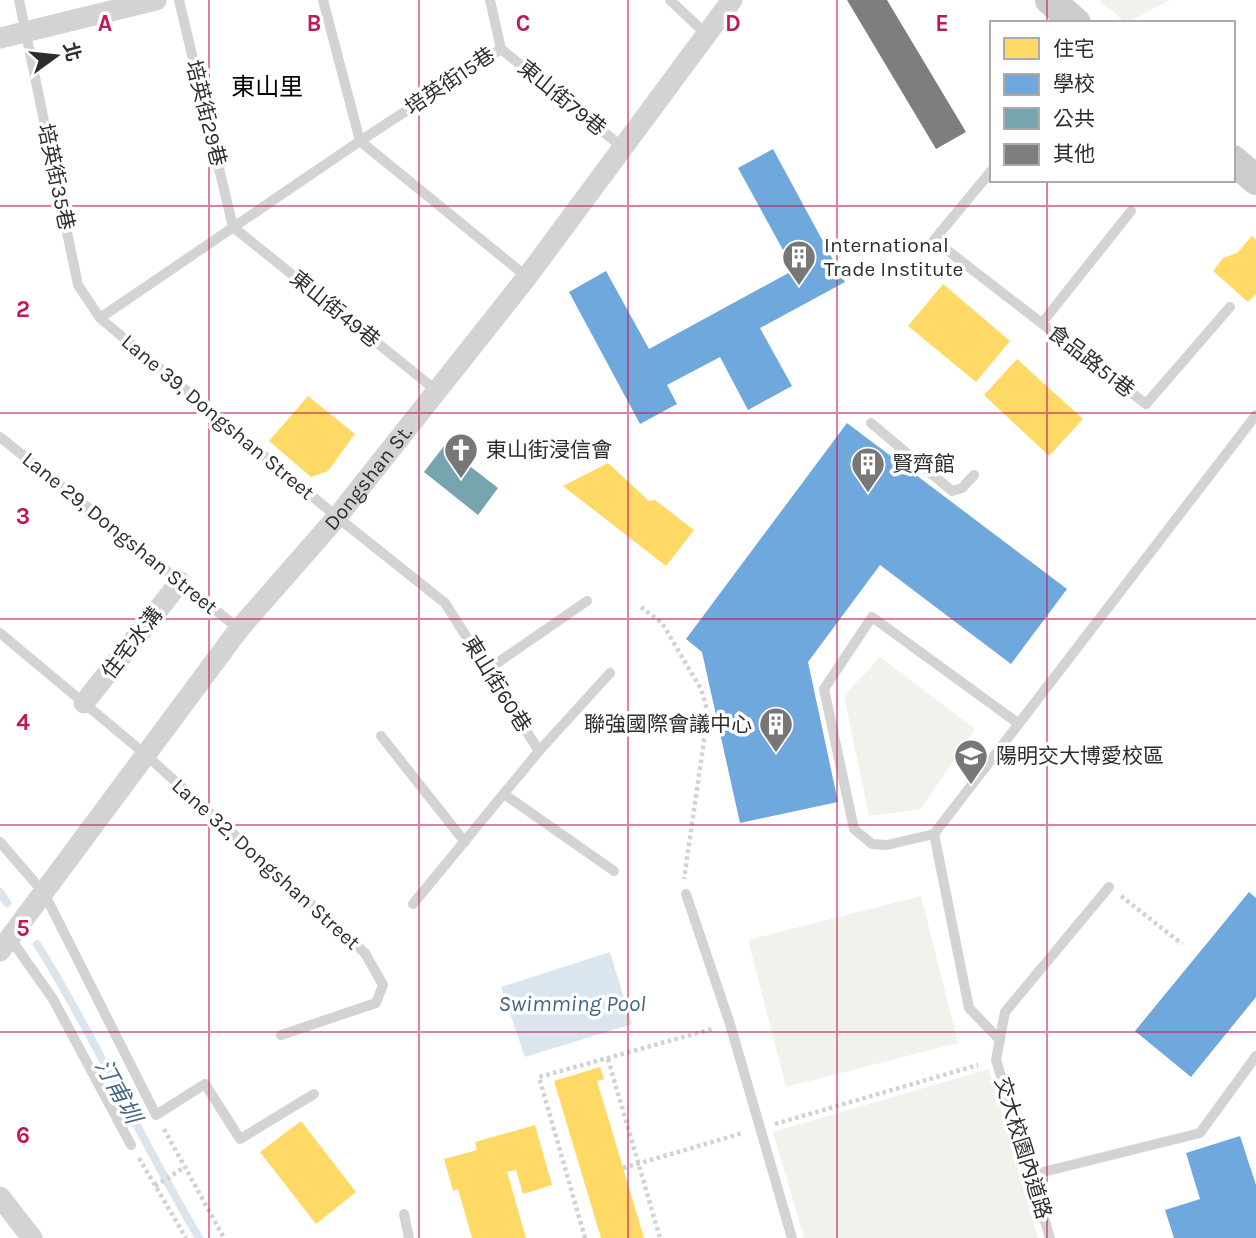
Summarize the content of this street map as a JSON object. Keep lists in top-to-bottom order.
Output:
{
  "streets": {
    "street": ["Dongshan St.", "住宅水溝"],
    "lane": [
      "培英街15巷",
      "東山街79巷",
      "培英街29巷",
      "培英街35巷",
      "東山街49巷",
      "食品路51巷",
      "Lane 39, Dongshan Street",
      "Lane 29, Dongshan Street",
      "東山街60巷",
      "Lane 32, Dongshan Street",
      "交大校園內道路"
    ]
  },
  "crossings": [
    ["培英街15巷", "東山街79巷"],
    ["培英街15巷", "培英街29巷"],
    ["培英街15巷", "培英街35巷"],
    ["培英街15巷", "東山街49巷"],
    ["培英街15巷", "Lane 39, Dongshan Street"],
    ["東山街79巷", "Dongshan St."],
    ["培英街29巷", "東山街49巷"],
    ["培英街35巷", "Lane 39, Dongshan Street"],
    ["東山街49巷", "Dongshan St."],
    ["Lane 39, Dongshan Street", "Dongshan St."],
    ["Lane 39, Dongshan Street", "東山街60巷"],
    ["Dongshan St.", "Lane 29, Dongshan Street"],
    ["Dongshan St.", "東山街60巷"],
    ["Dongshan St.", "Lane 32, Dongshan Street"],
    ["Lane 29, Dongshan Street", "住宅水溝"]
  ],
  "districts": ["東山里"],
  "water": ["Swimming Pool", "汀甫圳"],
  "places": {
    "building": ["International Trade Institute", "賢齊館", "聯強國際會議中心"],
    "church": ["東山街浸信會"],
    "school or university": ["陽明交大博愛校區"]
  },
  "legend": [
    "住宅",
    "學校",
    "公共",
    "其他"
  ],
  "north": "right",
  "grid": {
    "columns": [
      "A",
      "B",
      "C",
      "D",
      "E"
    ],
    "rows": [
      "2",
      "3",
      "4",
      "5",
      "6"
    ]
  }
}
